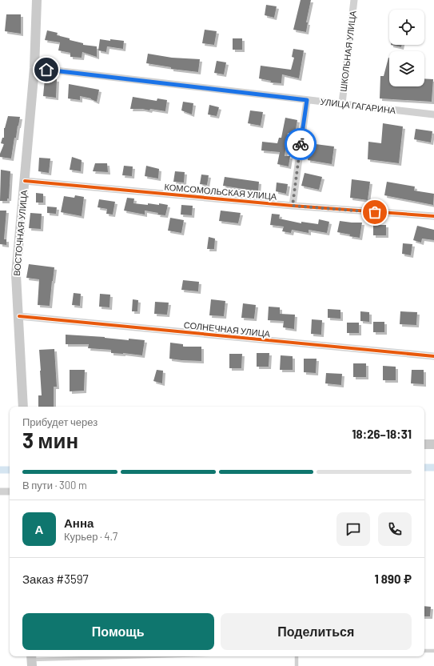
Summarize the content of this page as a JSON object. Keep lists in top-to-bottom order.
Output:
{
  "streets": {
    "street": [
      "ШКОЛЬНАЯ УЛИЦА",
      "УЛИЦА ГАГАРИНА",
      "КОМСОМОЛЬСКАЯ УЛИЦА",
      "ВОСТОЧНАЯ УЛИЦА",
      "СОЛНЕЧНАЯ УЛИЦА"
    ]
  },
  "crossings": [
    ["ШКОЛЬНАЯ УЛИЦА", "УЛИЦА ГАГАРИНА"],
    ["УЛИЦА ГАГАРИНА", "ВОСТОЧНАЯ УЛИЦА"],
    ["КОМСОМОЛЬСКАЯ УЛИЦА", "ВОСТОЧНАЯ УЛИЦА"],
    ["ВОСТОЧНАЯ УЛИЦА", "СОЛНЕЧНАЯ УЛИЦА"]
  ],
  "page": {
    "heading": ["3 мин", "Прибудет через", "18:26–18:31"],
    "panel": [
      "Анна",
      "Курьер · 4.7",
      "Заказ #3597",
      "1 890 ₽"
    ],
    "bar": "В пути · 300 m",
    "round": "А",
    "buttons": ["Помощь", "Поделиться"]
  }
}
